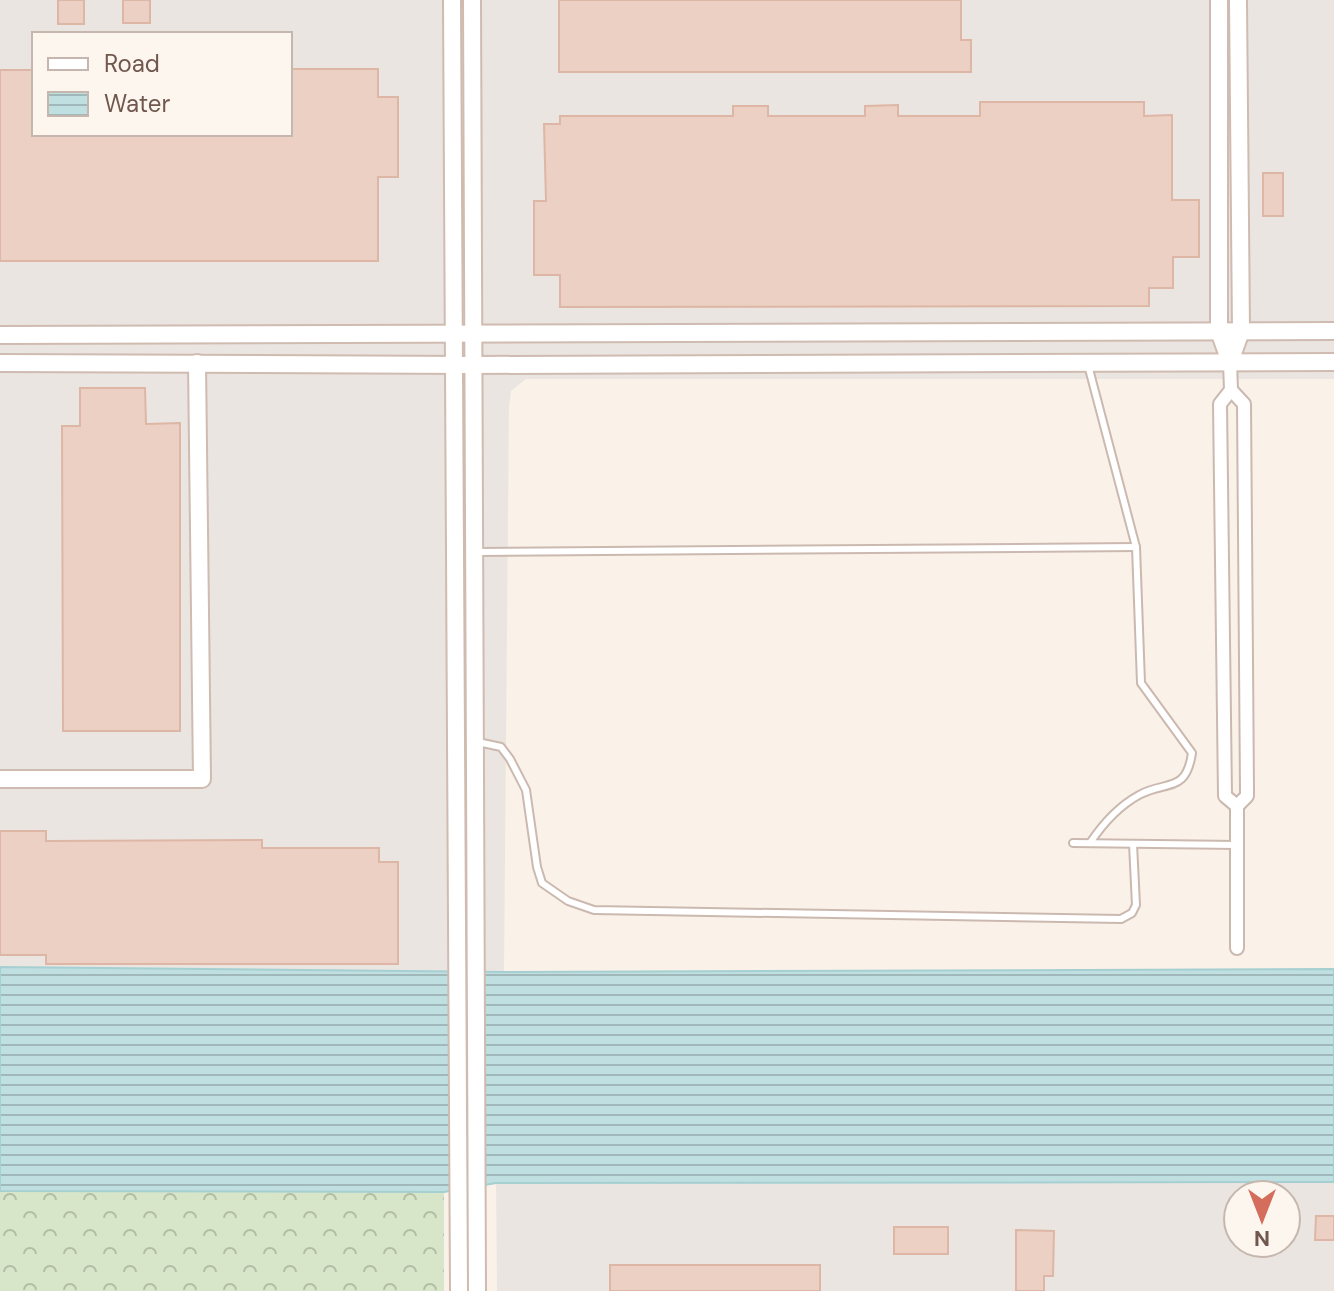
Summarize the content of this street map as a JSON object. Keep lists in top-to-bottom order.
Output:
{
  "legend": ["Road", "Water"],
  "north": "bottom"
}
